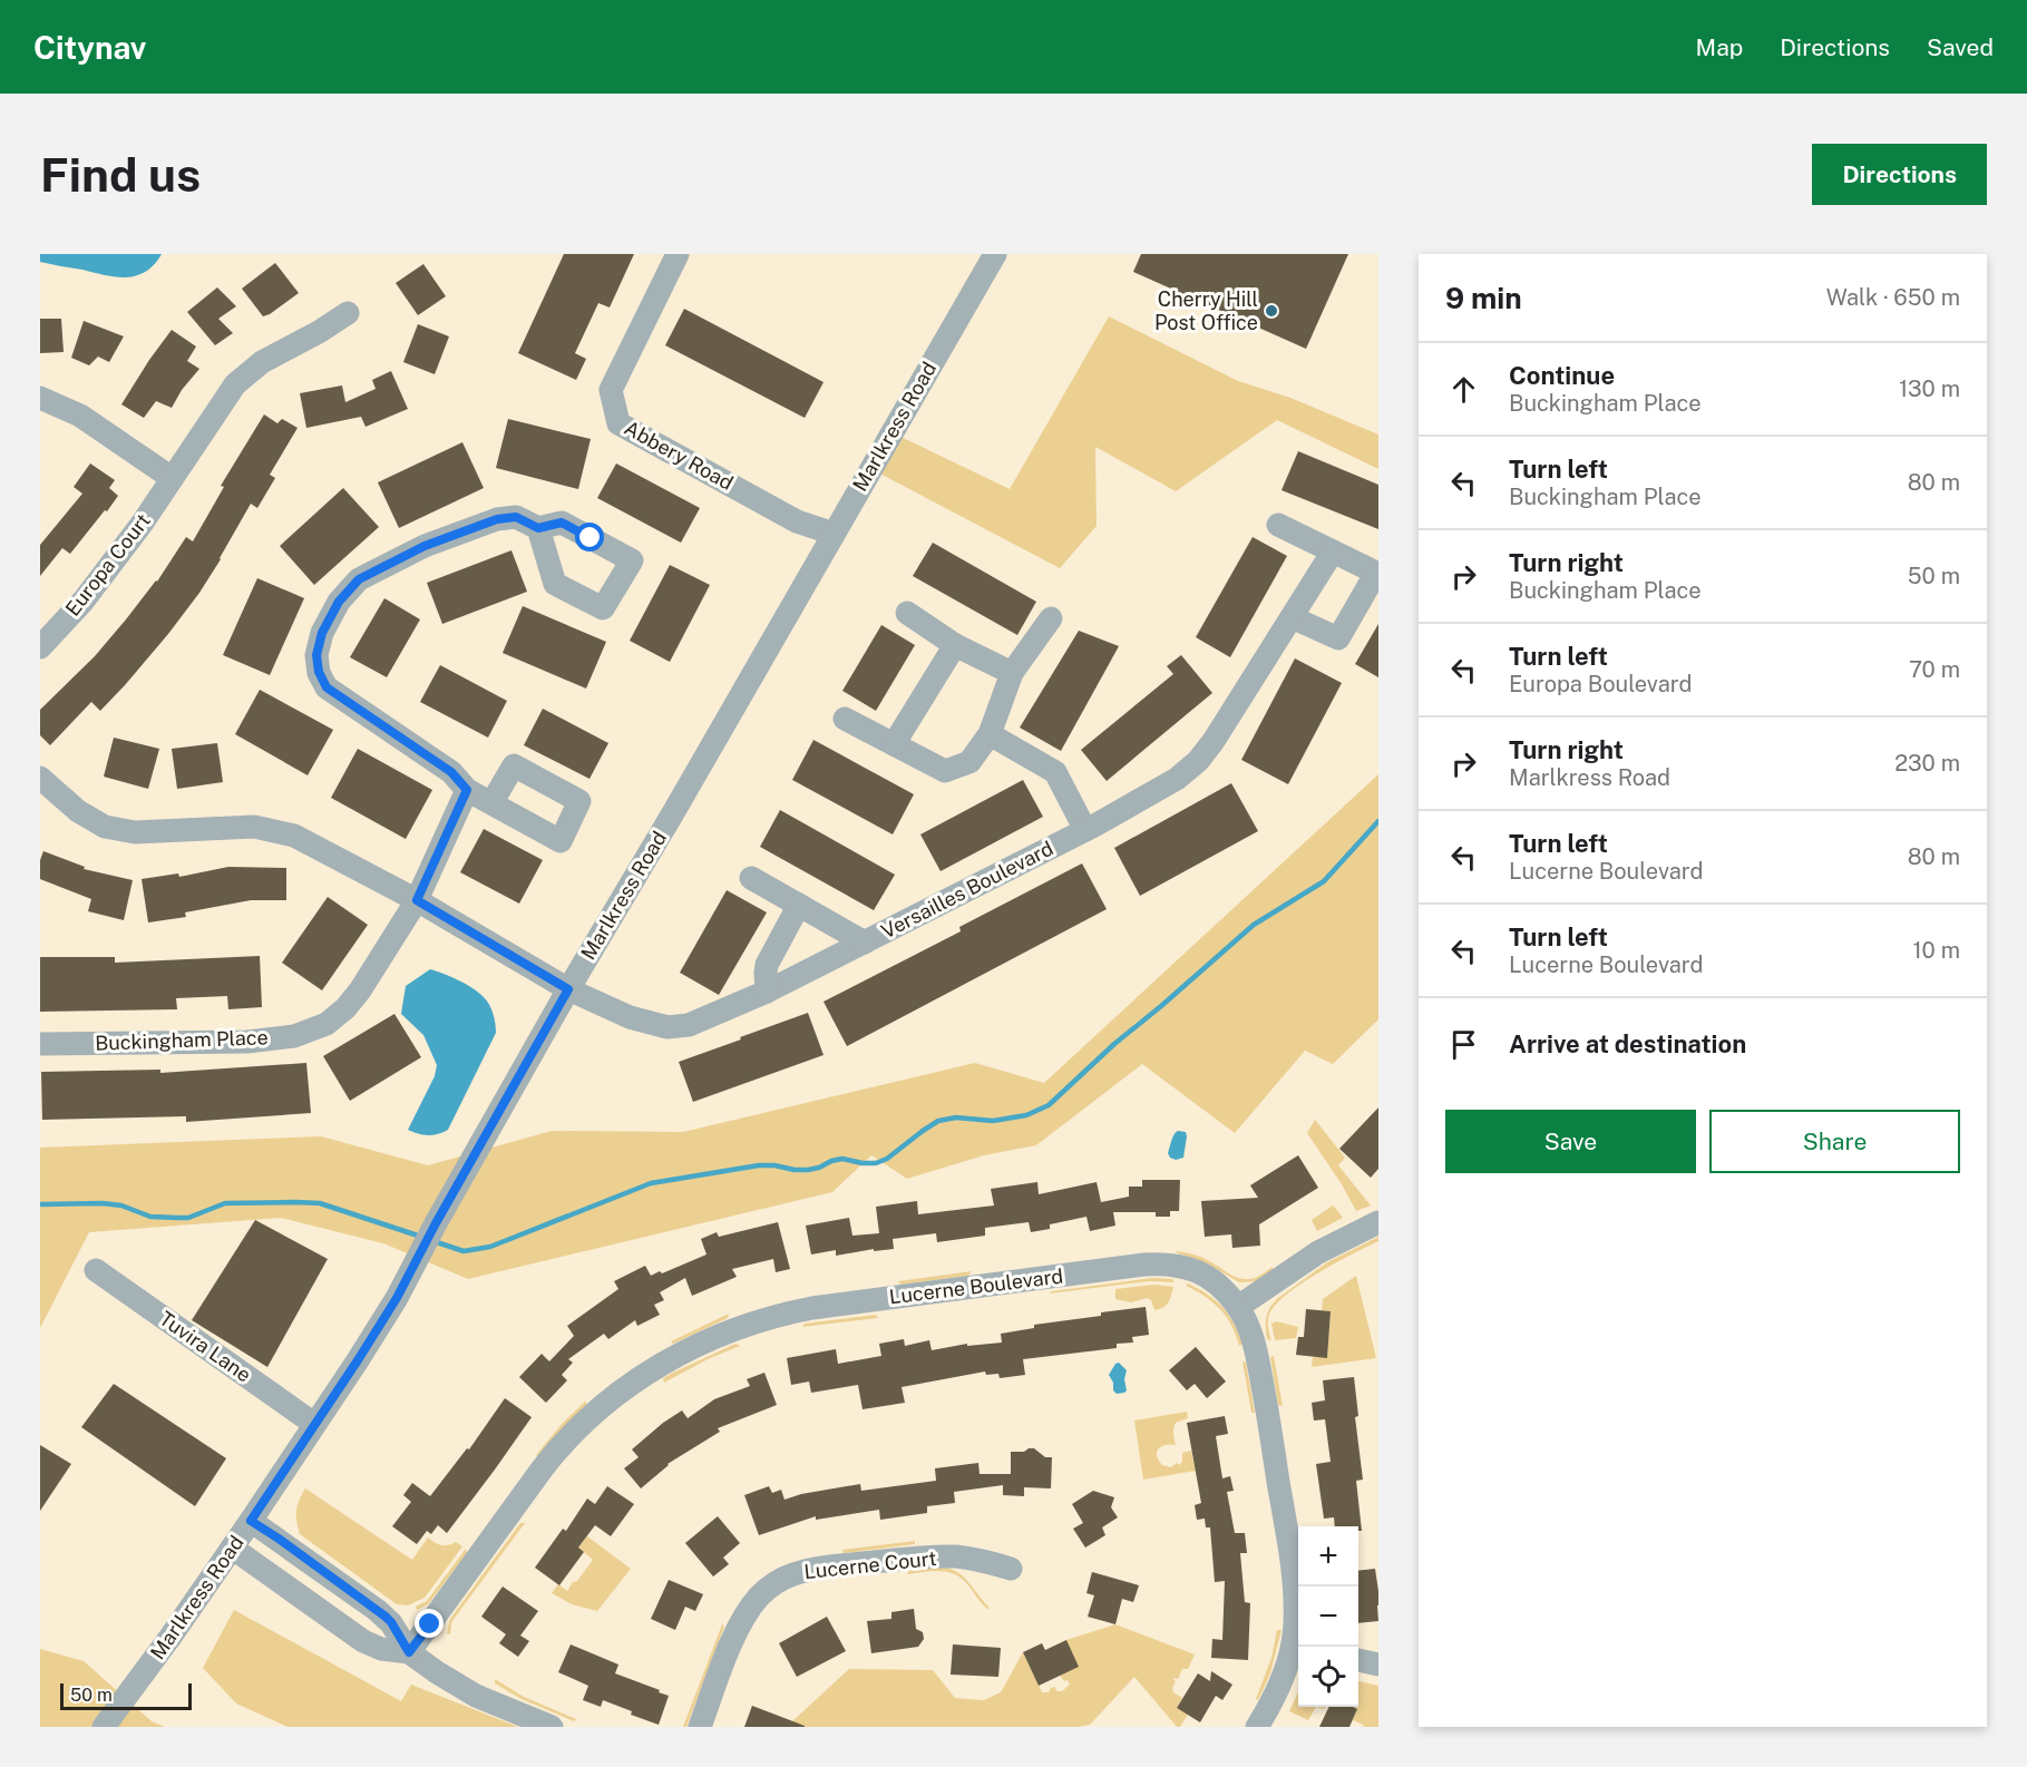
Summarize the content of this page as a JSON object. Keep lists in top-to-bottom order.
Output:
{
  "streets": {
    "street": [
      "Marlkress Road",
      "Abbery Road",
      "Europa Court",
      "Versailles Boulevard",
      "Buckingham Place",
      "Lucerne Boulevard",
      "Tuvira Lane",
      "Lucerne Court"
    ]
  },
  "crossings": [
    ["Marlkress Road", "Abbery Road"],
    ["Marlkress Road", "Versailles Boulevard"],
    ["Marlkress Road", "Tuvira Lane"],
    ["Versailles Boulevard", "Buckingham Place"]
  ],
  "places": ["Cherry Hill Post Office"],
  "scale_bar": "50 m",
  "page": {
    "header": "Citynav",
    "nav": ["Map", "Directions", "Saved"],
    "buttons": [
      "Directions",
      ["Save", "Share"]
    ],
    "title": "Find us",
    "heading": ["9 min", "Walk · 650 m"],
    "list": [
      ["Continue", "Buckingham Place", "130 m"],
      ["Turn left", "Buckingham Place", "80 m"],
      ["Turn right", "Buckingham Place", "50 m"],
      ["Turn left", "Europa Boulevard", "70 m"],
      ["Turn right", "Marlkress Road", "230 m"],
      ["Turn left", "Lucerne Boulevard", "80 m"],
      ["Turn left", "Lucerne Boulevard", "10 m"],
      "Arrive at destination"
    ],
    "map_buttons": ["+", "−"],
    "scale": "50 m"
  }
}
